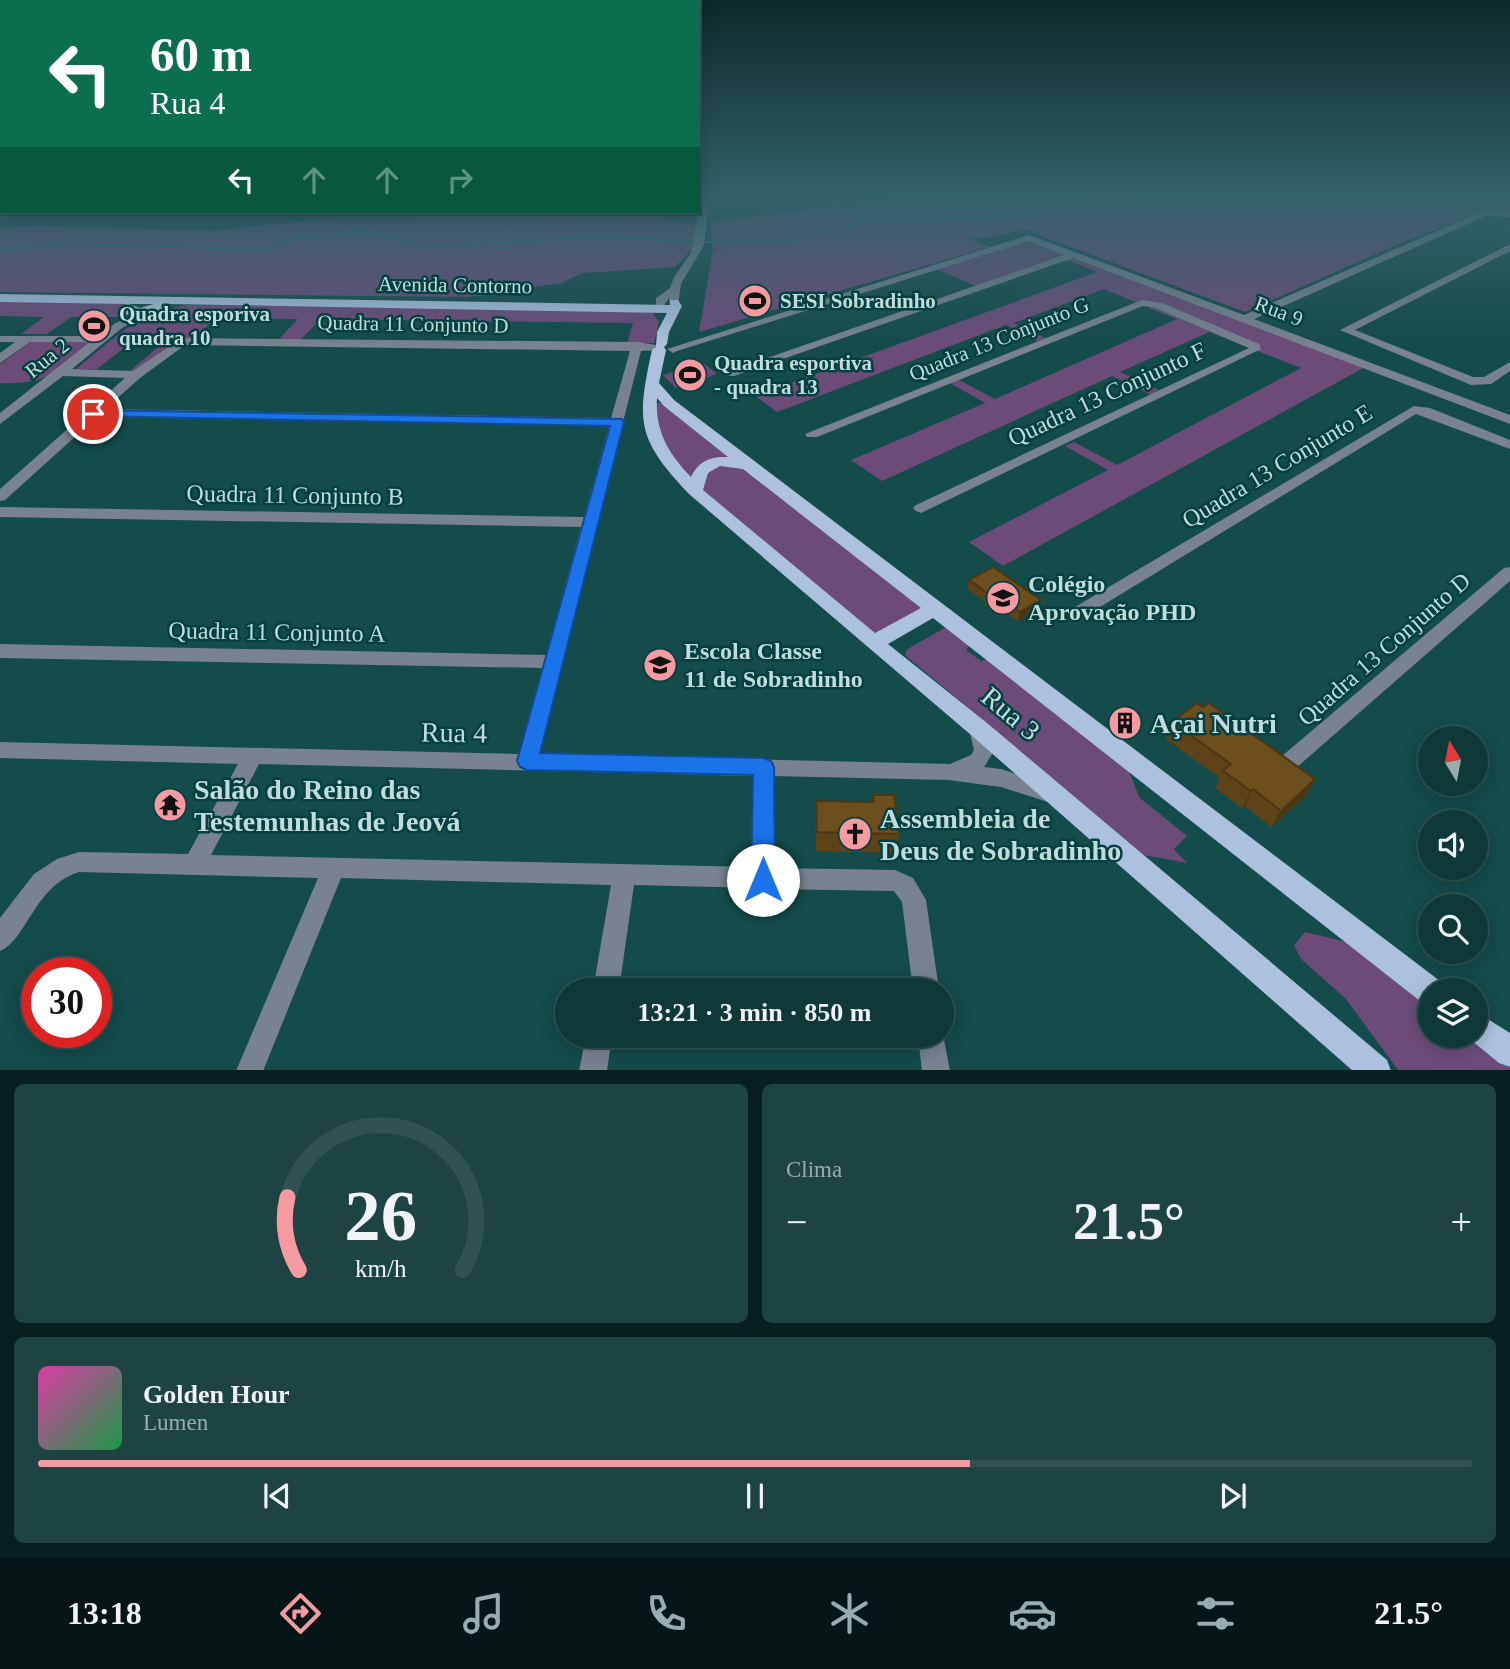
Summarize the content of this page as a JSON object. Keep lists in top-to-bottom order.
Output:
{
  "streets": {
    "main road": ["Avenida Contorno", "Rua 3"],
    "street": [
      "Rua 9",
      "Quadra 11 Conjunto D",
      "Quadra 13 Conjunto G",
      "Rua 2",
      "Quadra 13 Conjunto F",
      "Quadra 13 Conjunto E",
      "Quadra 11 Conjunto B",
      "Quadra 11 Conjunto A",
      "Quadra 13 Conjunto D",
      "Rua 4"
    ]
  },
  "crossings": [
    ["Avenida Contorno", "Rua 2"],
    ["Rua 9", "Quadra 11 Conjunto D"],
    ["Rua 9", "Rua 3"],
    ["Quadra 11 Conjunto D", "Rua 3"],
    ["Quadra 13 Conjunto G", "Quadra 13 Conjunto F"],
    ["Rua 3", "Rua 4"]
  ],
  "places": {
    "sports": ["SESI Sobradinho", "Quadra esporiva quadra 10", "Quadra esportiva - quadra 13"],
    "school or university": ["Colégio Aprovação PHD", "Escola Classe 11 de Sobradinho"],
    "building": ["Açai Nutri"],
    "temple": ["Salão do Reino das Testemunhas de Jeová"],
    "church": ["Assembleia de Deus de Sobradinho"]
  },
  "north": "top",
  "page": {
    "turn": ["60 m", "Rua 4"],
    "limit": "30",
    "trip": "13:21 · 3 min · 850 m",
    "tile": "Clima",
    "heat": ["−", "21.5°", "+"],
    "song": ["Golden Hour", "Lumen"],
    "tabs": ["13:18", "21.5°"],
    "gauge": ["26", "km/h"]
  }
}
